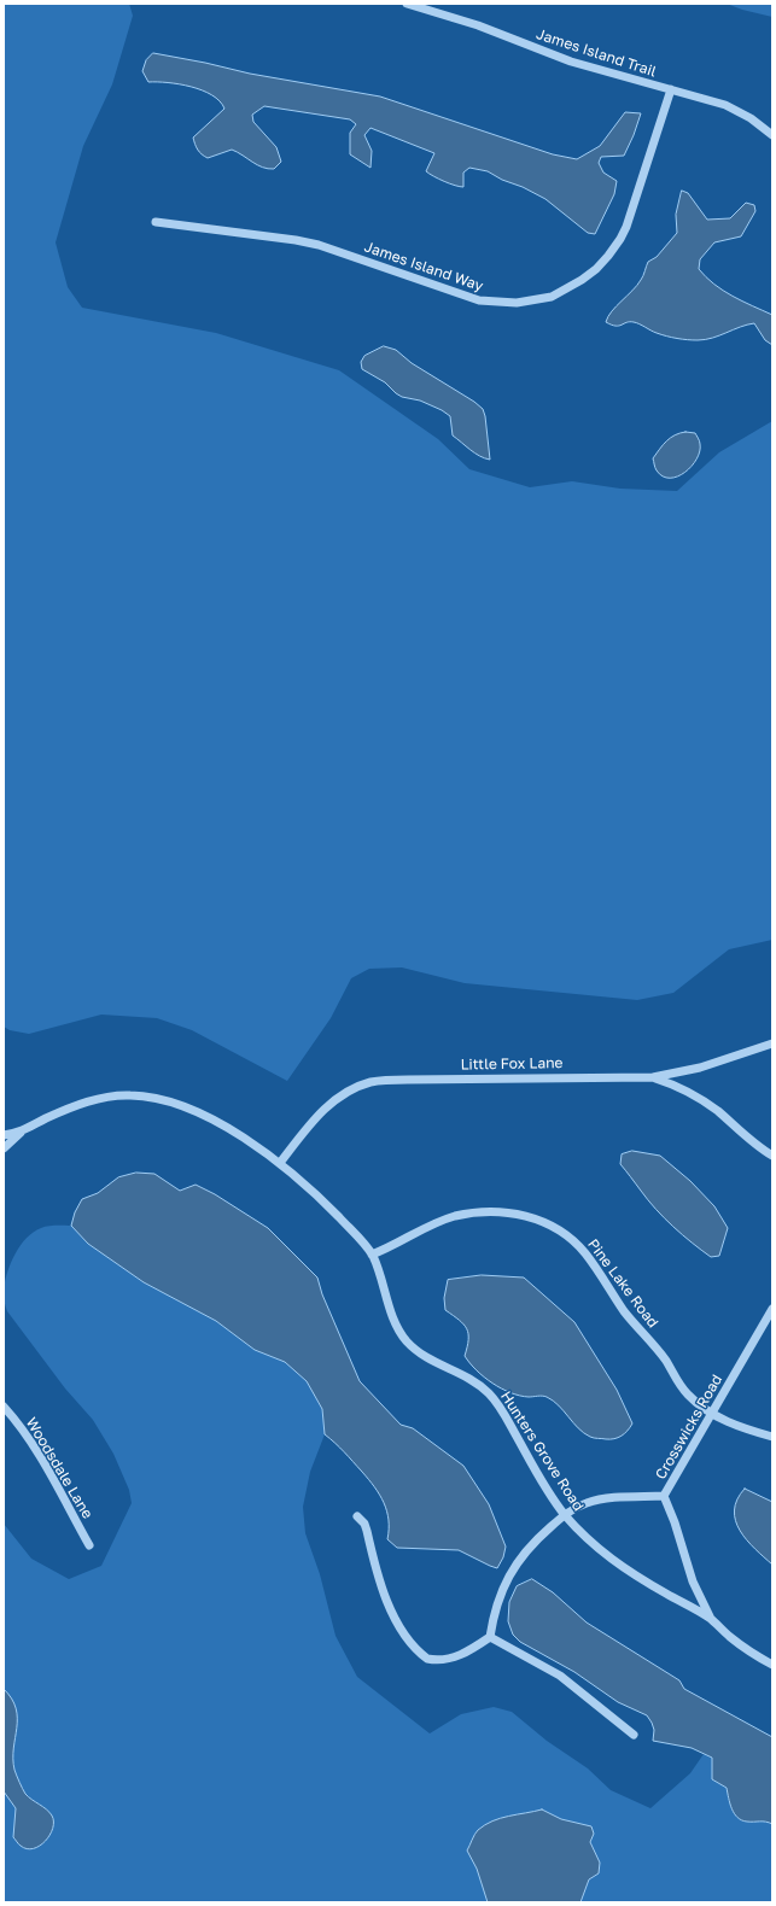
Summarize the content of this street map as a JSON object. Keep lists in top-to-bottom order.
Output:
{
  "streets": {
    "street": [
      "James Island Trail",
      "James Island Way",
      "Little Fox Lane",
      "Pine Lake Road",
      "Crosswicks Road",
      "Hunters Grove Road",
      "Woodsdale Lane"
    ]
  },
  "crossings": [
    ["James Island Trail", "James Island Way"],
    ["Little Fox Lane", "Hunters Grove Road"],
    ["Pine Lake Road", "Crosswicks Road"],
    ["Pine Lake Road", "Hunters Grove Road"],
    ["Crosswicks Road", "Hunters Grove Road"]
  ]
}
